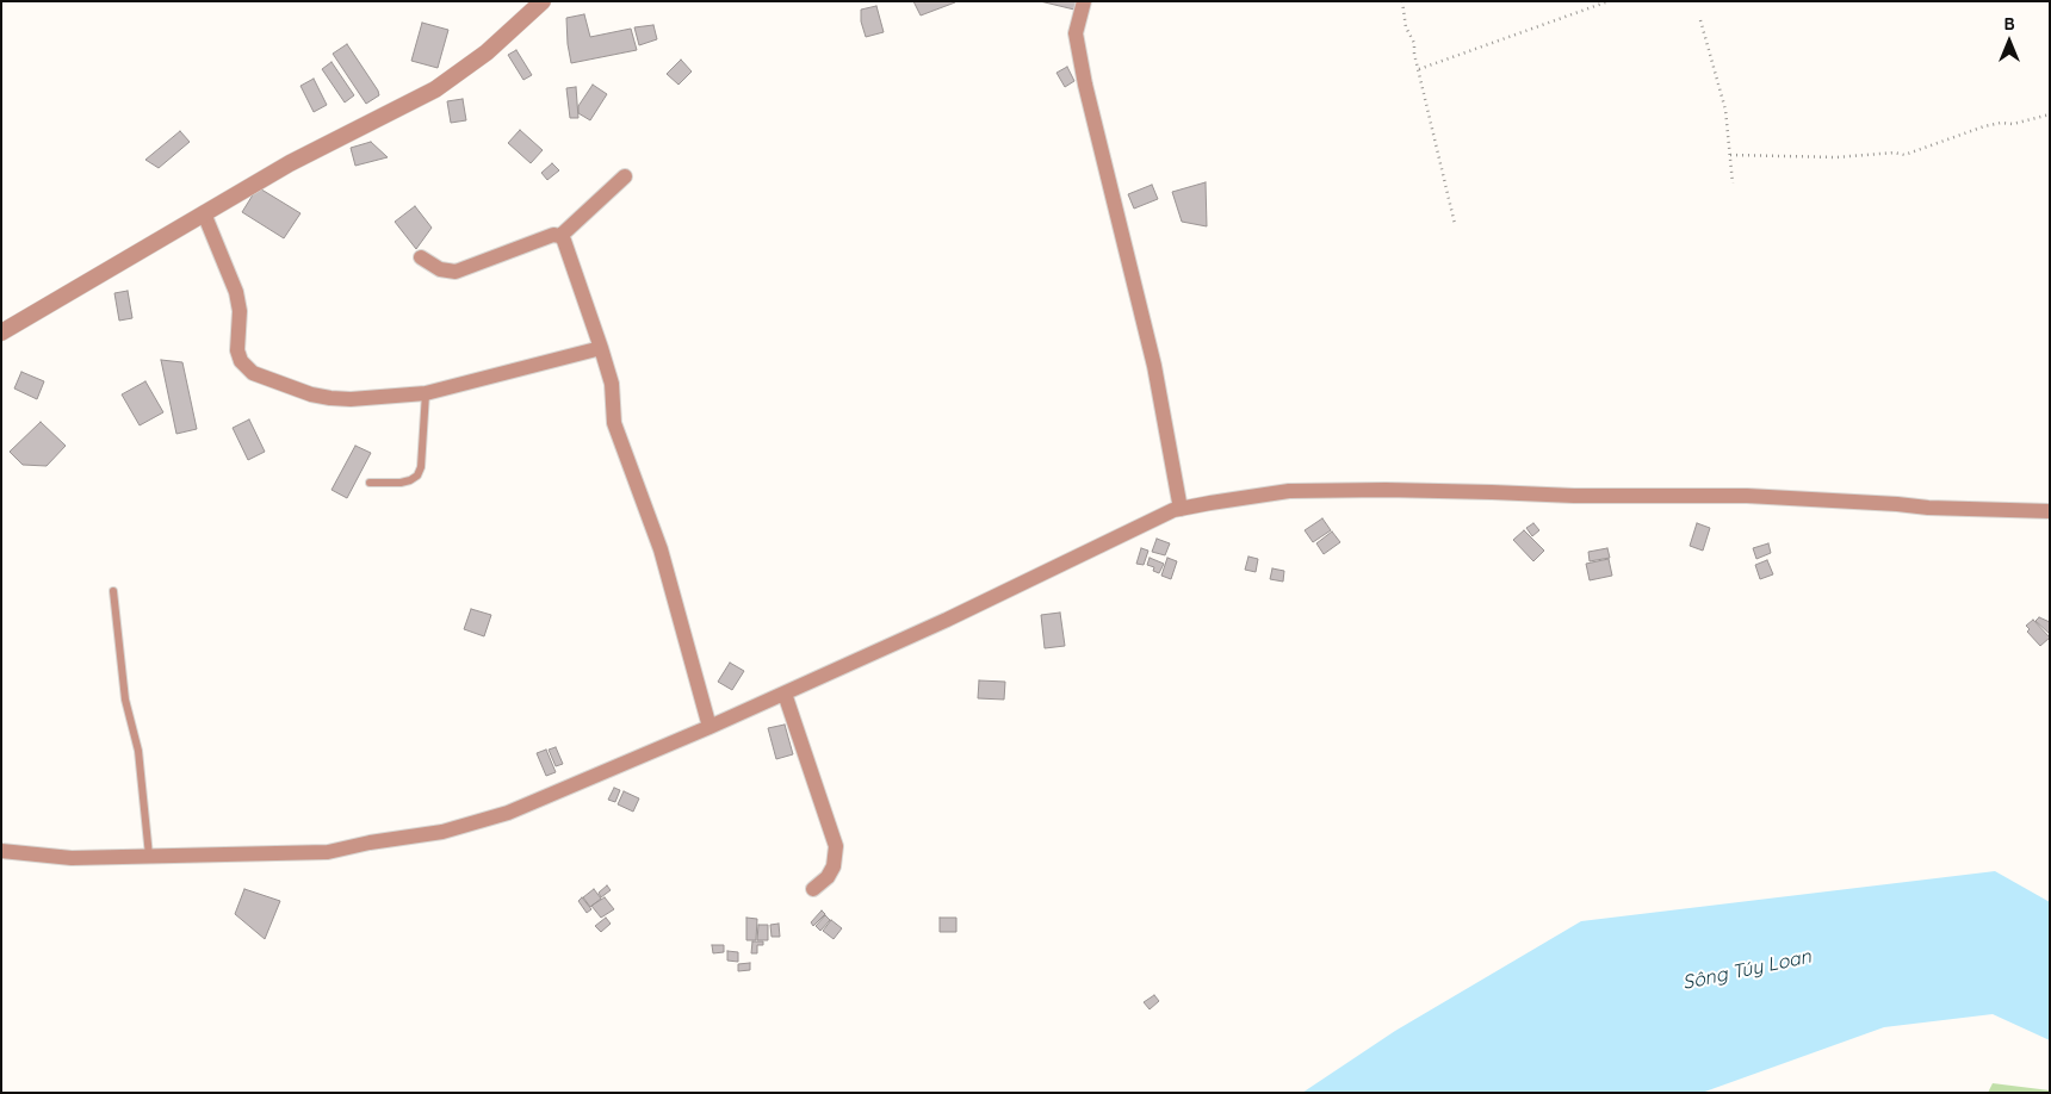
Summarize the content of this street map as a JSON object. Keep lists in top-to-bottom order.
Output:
{
  "water": ["Sông Túy Loan"],
  "north": "top"
}
